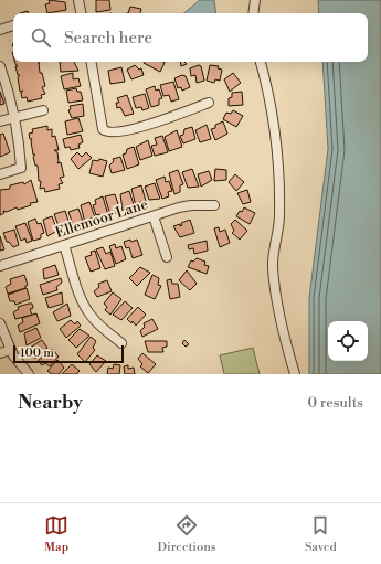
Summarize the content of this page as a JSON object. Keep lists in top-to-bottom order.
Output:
{
  "streets": {
    "street": ["Ellemoor Lane"]
  },
  "scale_bar": "100 m",
  "page": {
    "search": "Search here",
    "scale": "100 m",
    "heading": ["Nearby", "0 results"],
    "nav": ["Map", "Directions", "Saved"]
  }
}
